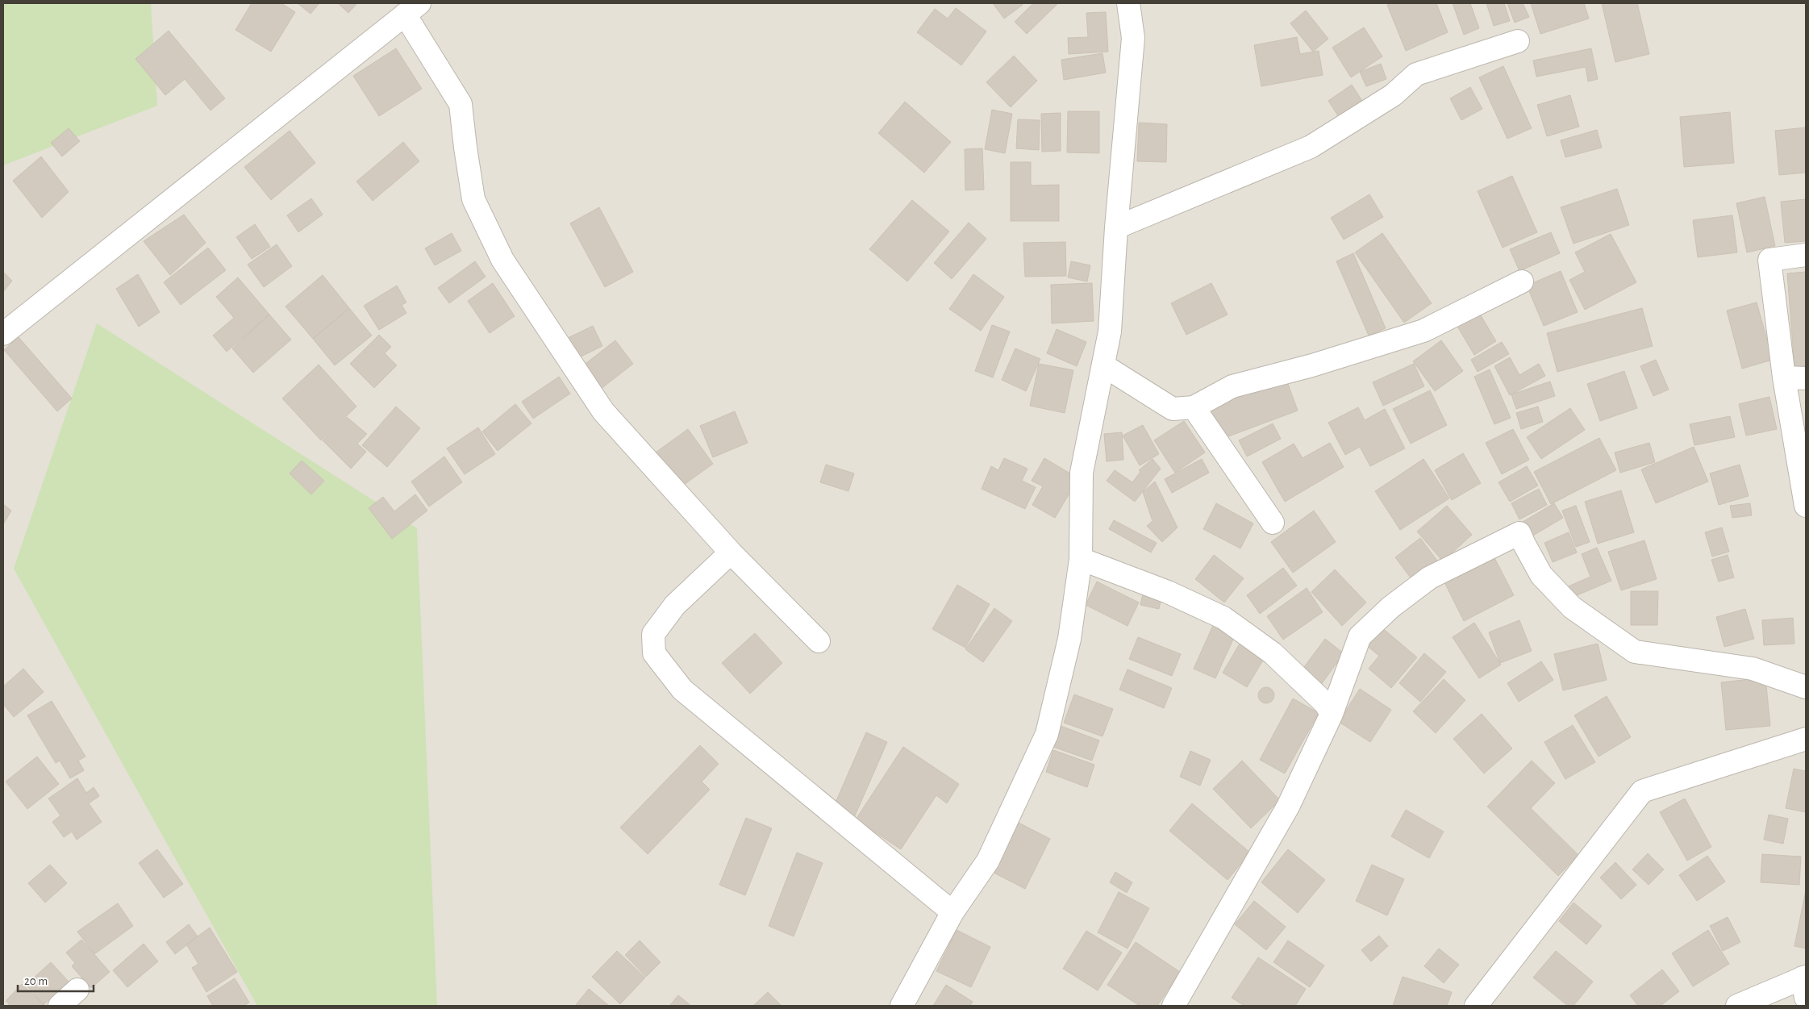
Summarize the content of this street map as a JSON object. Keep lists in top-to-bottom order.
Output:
{
  "scale_bar": "20 m"
}
